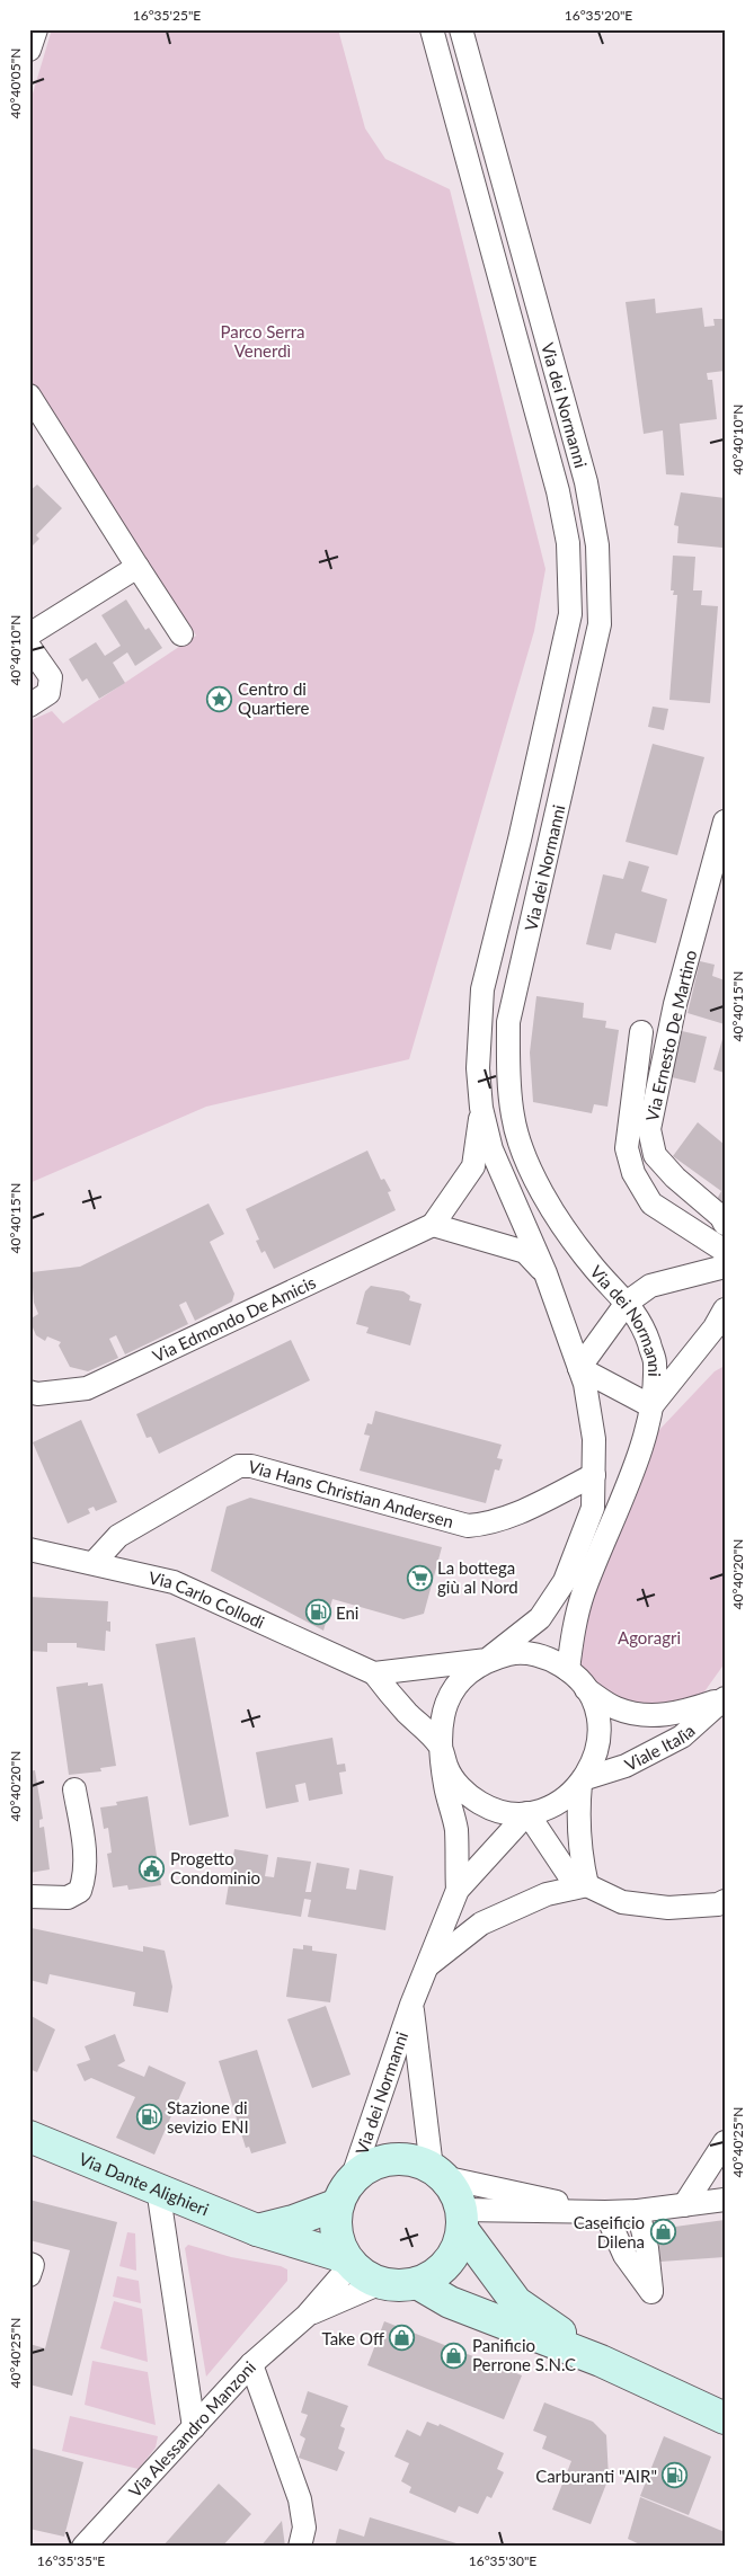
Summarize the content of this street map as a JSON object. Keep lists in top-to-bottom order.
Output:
{
  "streets": {
    "main road": ["Via Dante Alighieri"],
    "street": [
      "Via dei Normanni",
      "Via Ernesto De Martino",
      "Via Edmondo De Amicis",
      "Via Hans Christian Andersen",
      "Via Carlo Collodi",
      "Viale Italia",
      "Via Alessandro Manzoni"
    ]
  },
  "crossings": [
    ["Via dei Normanni", "Via Hans Christian Andersen"],
    ["Via dei Normanni", "Viale Italia"],
    ["Via dei Normanni", "Via Dante Alighieri"],
    ["Via dei Normanni", "Via Alessandro Manzoni"],
    ["Via Hans Christian Andersen", "Via Carlo Collodi"],
    ["Via Dante Alighieri", "Via Alessandro Manzoni"]
  ],
  "parks": ["Parco Serra Venerdì", "Agoragri"],
  "places": {
    "place": ["Centro di Quartiere"],
    "supermarket": ["La bottega giù al Nord"],
    "fuel station": ["Eni", "Stazione di sevizio ENI", "Carburanti \"AIR\""],
    "public building": ["Progetto Condominio"],
    "shop": ["Caseificio Dilena", "Take Off", "Panificio Perrone S.N.C"]
  },
  "coordinates": [
    "16°35'25\"E",
    "16°35'20\"E",
    "40°40'05\"N",
    "40°40'10\"N",
    "40°40'15\"N",
    "40°40'20\"N",
    "40°40'25\"N",
    "16°35'35\"E",
    "16°35'30\"E"
  ]
}
